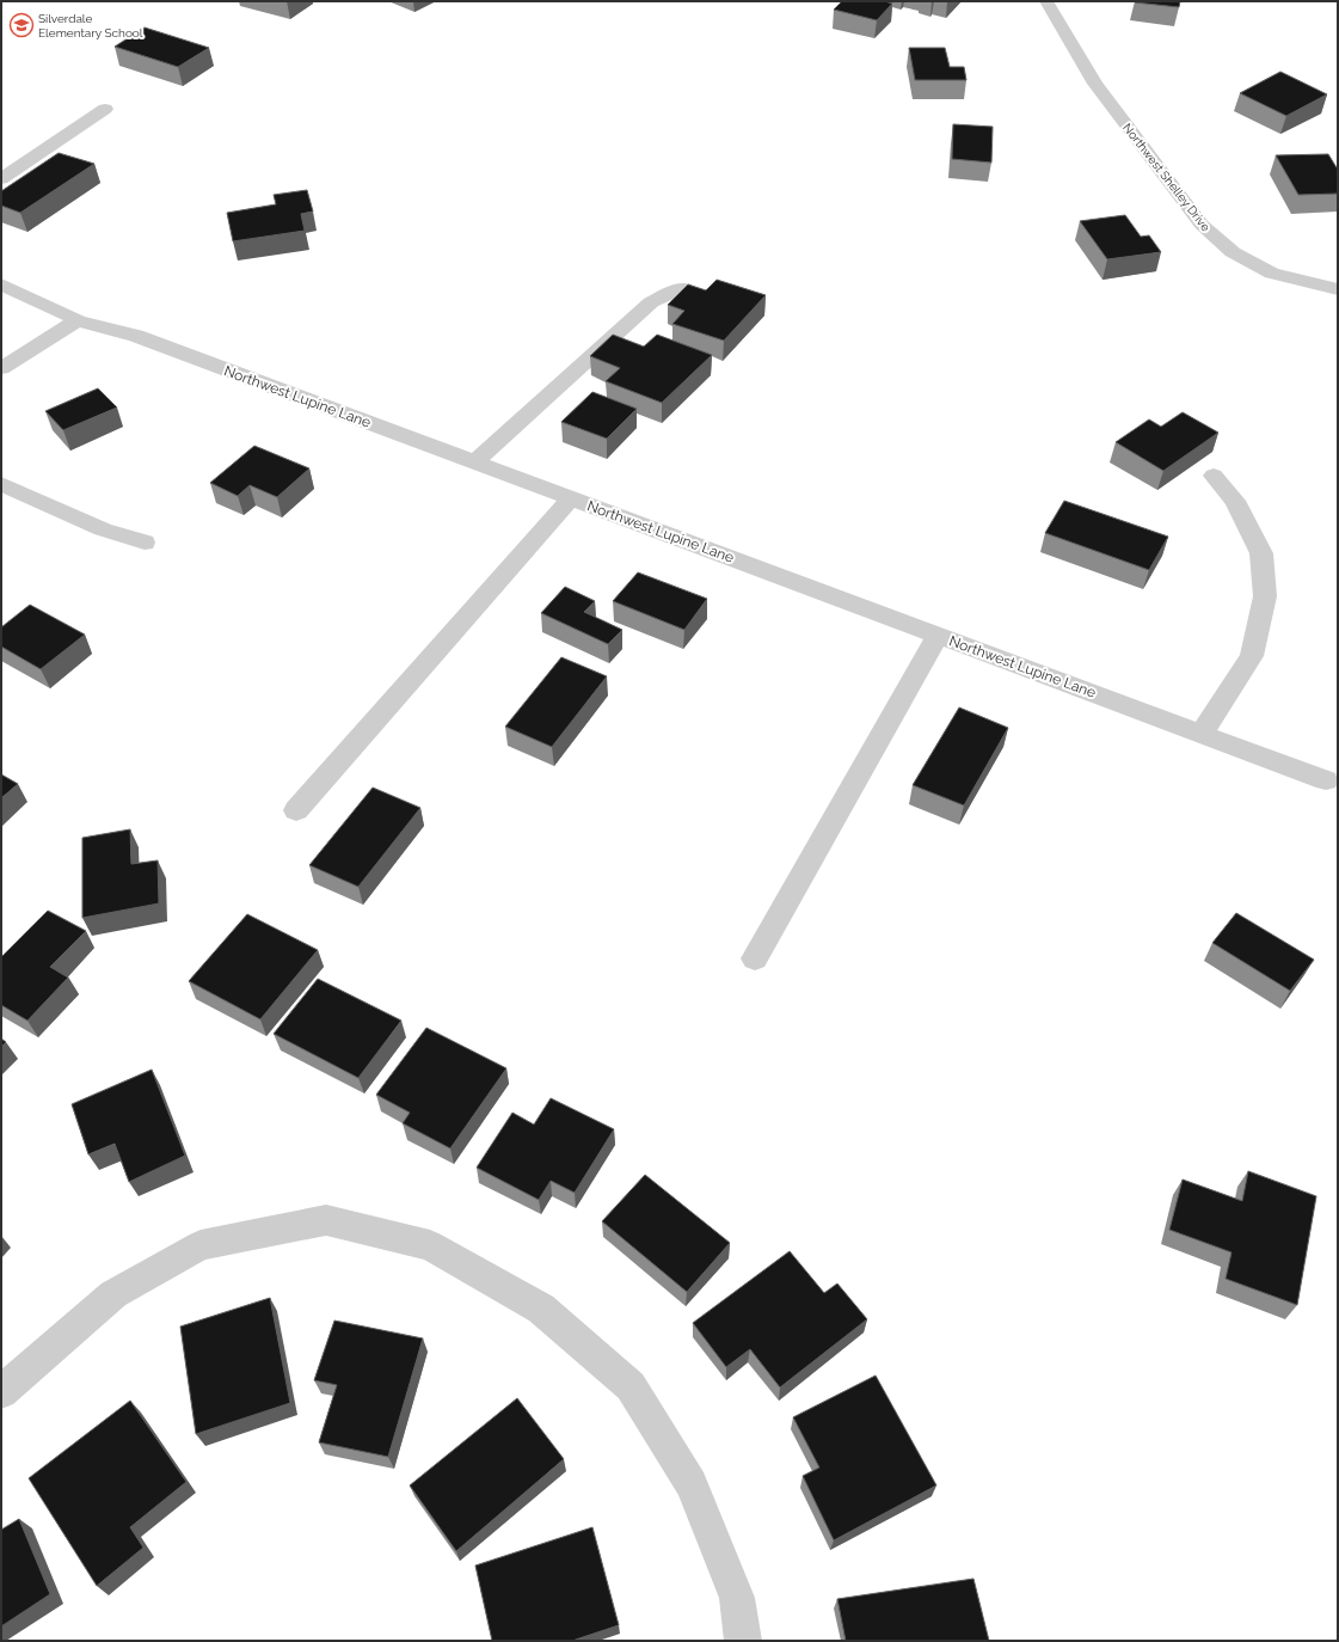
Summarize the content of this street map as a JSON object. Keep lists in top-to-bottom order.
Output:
{
  "streets": {
    "street": ["Northwest Shelley Drive", "Northwest Lupine Lane"]
  },
  "places": {
    "school or university": ["Silverdale Elementary School"]
  }
}
